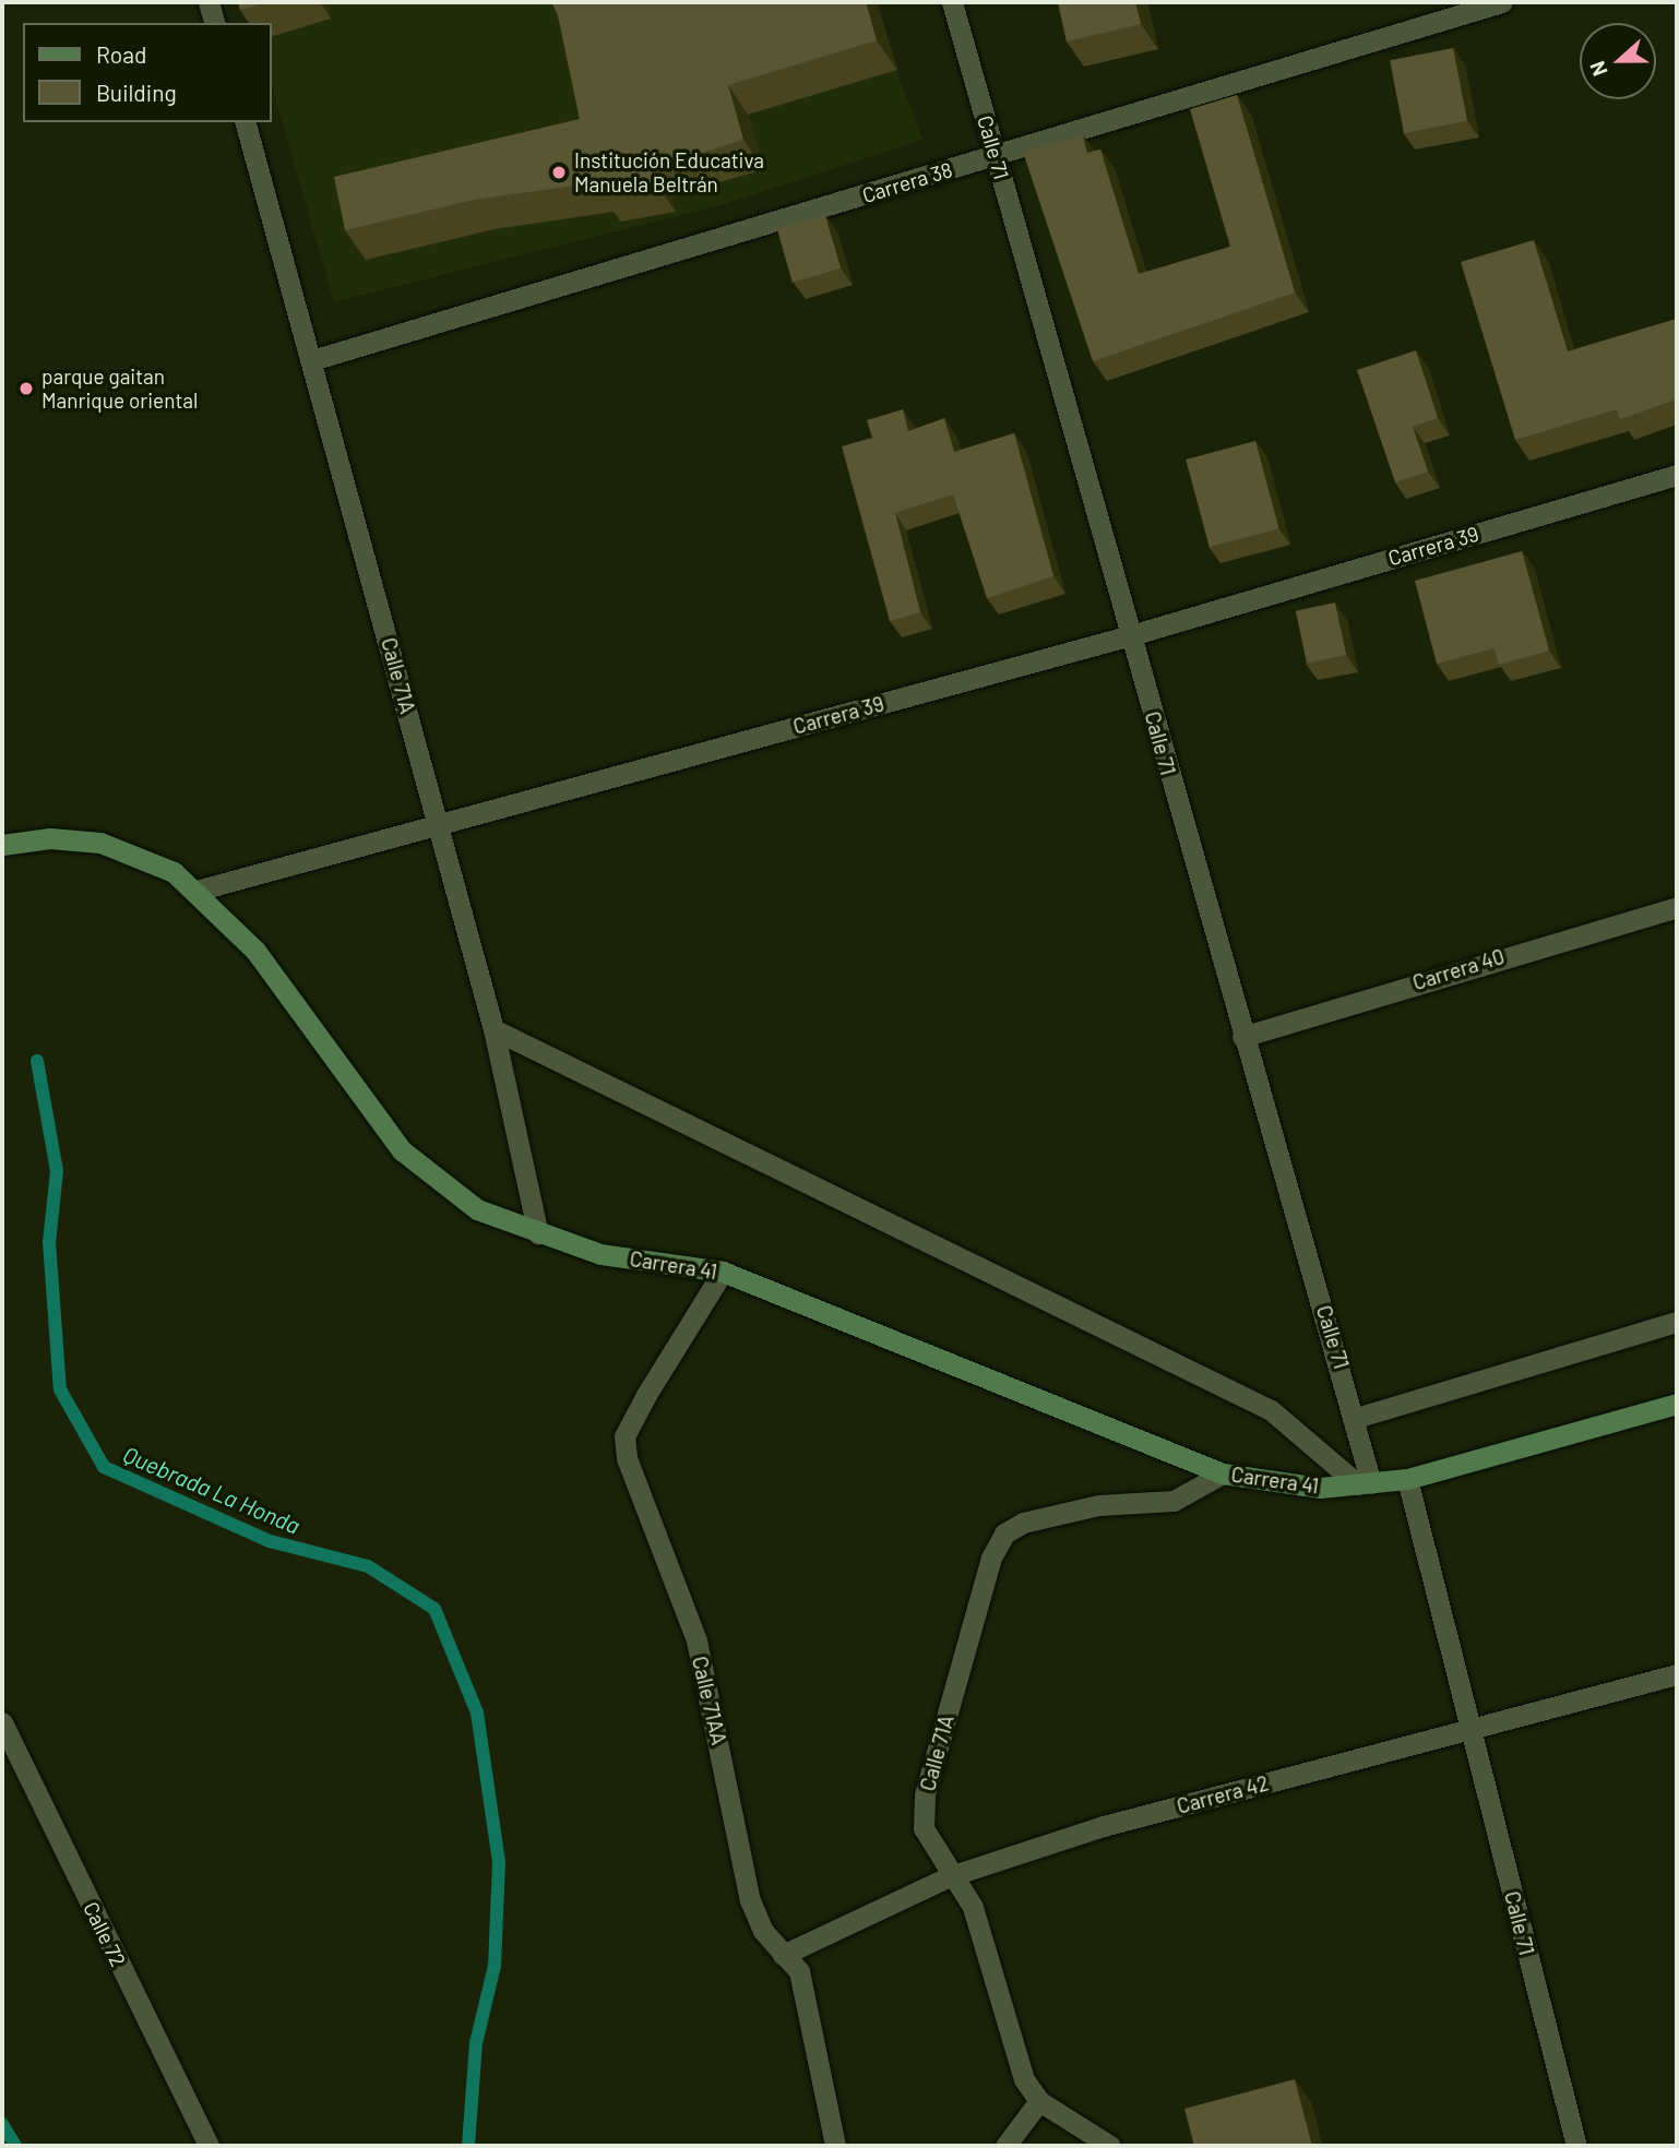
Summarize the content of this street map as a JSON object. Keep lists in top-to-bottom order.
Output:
{
  "streets": {
    "main road": ["Carrera 41"],
    "street": [
      "Calle 71",
      "Carrera 38",
      "Carrera 39",
      "Calle 71A",
      "Carrera 40",
      "Calle 71AA",
      "Carrera 42",
      "Calle 72"
    ]
  },
  "crossings": [
    ["Calle 71", "Carrera 38"],
    ["Calle 71", "Carrera 39"],
    ["Calle 71", "Carrera 40"],
    ["Calle 71", "Carrera 41"],
    ["Calle 71", "Carrera 42"],
    ["Carrera 38", "Calle 71A"],
    ["Carrera 39", "Calle 71A"],
    ["Carrera 39", "Carrera 41"],
    ["Calle 71A", "Carrera 41"],
    ["Calle 71A", "Carrera 42"],
    ["Carrera 41", "Calle 71AA"],
    ["Calle 71AA", "Carrera 42"]
  ],
  "water": ["Quebrada La Honda"],
  "places": ["Institución Educativa Manuela Beltrán", "parque gaitan Manrique oriental"],
  "legend": ["Road", "Building"],
  "north": "left"
}
